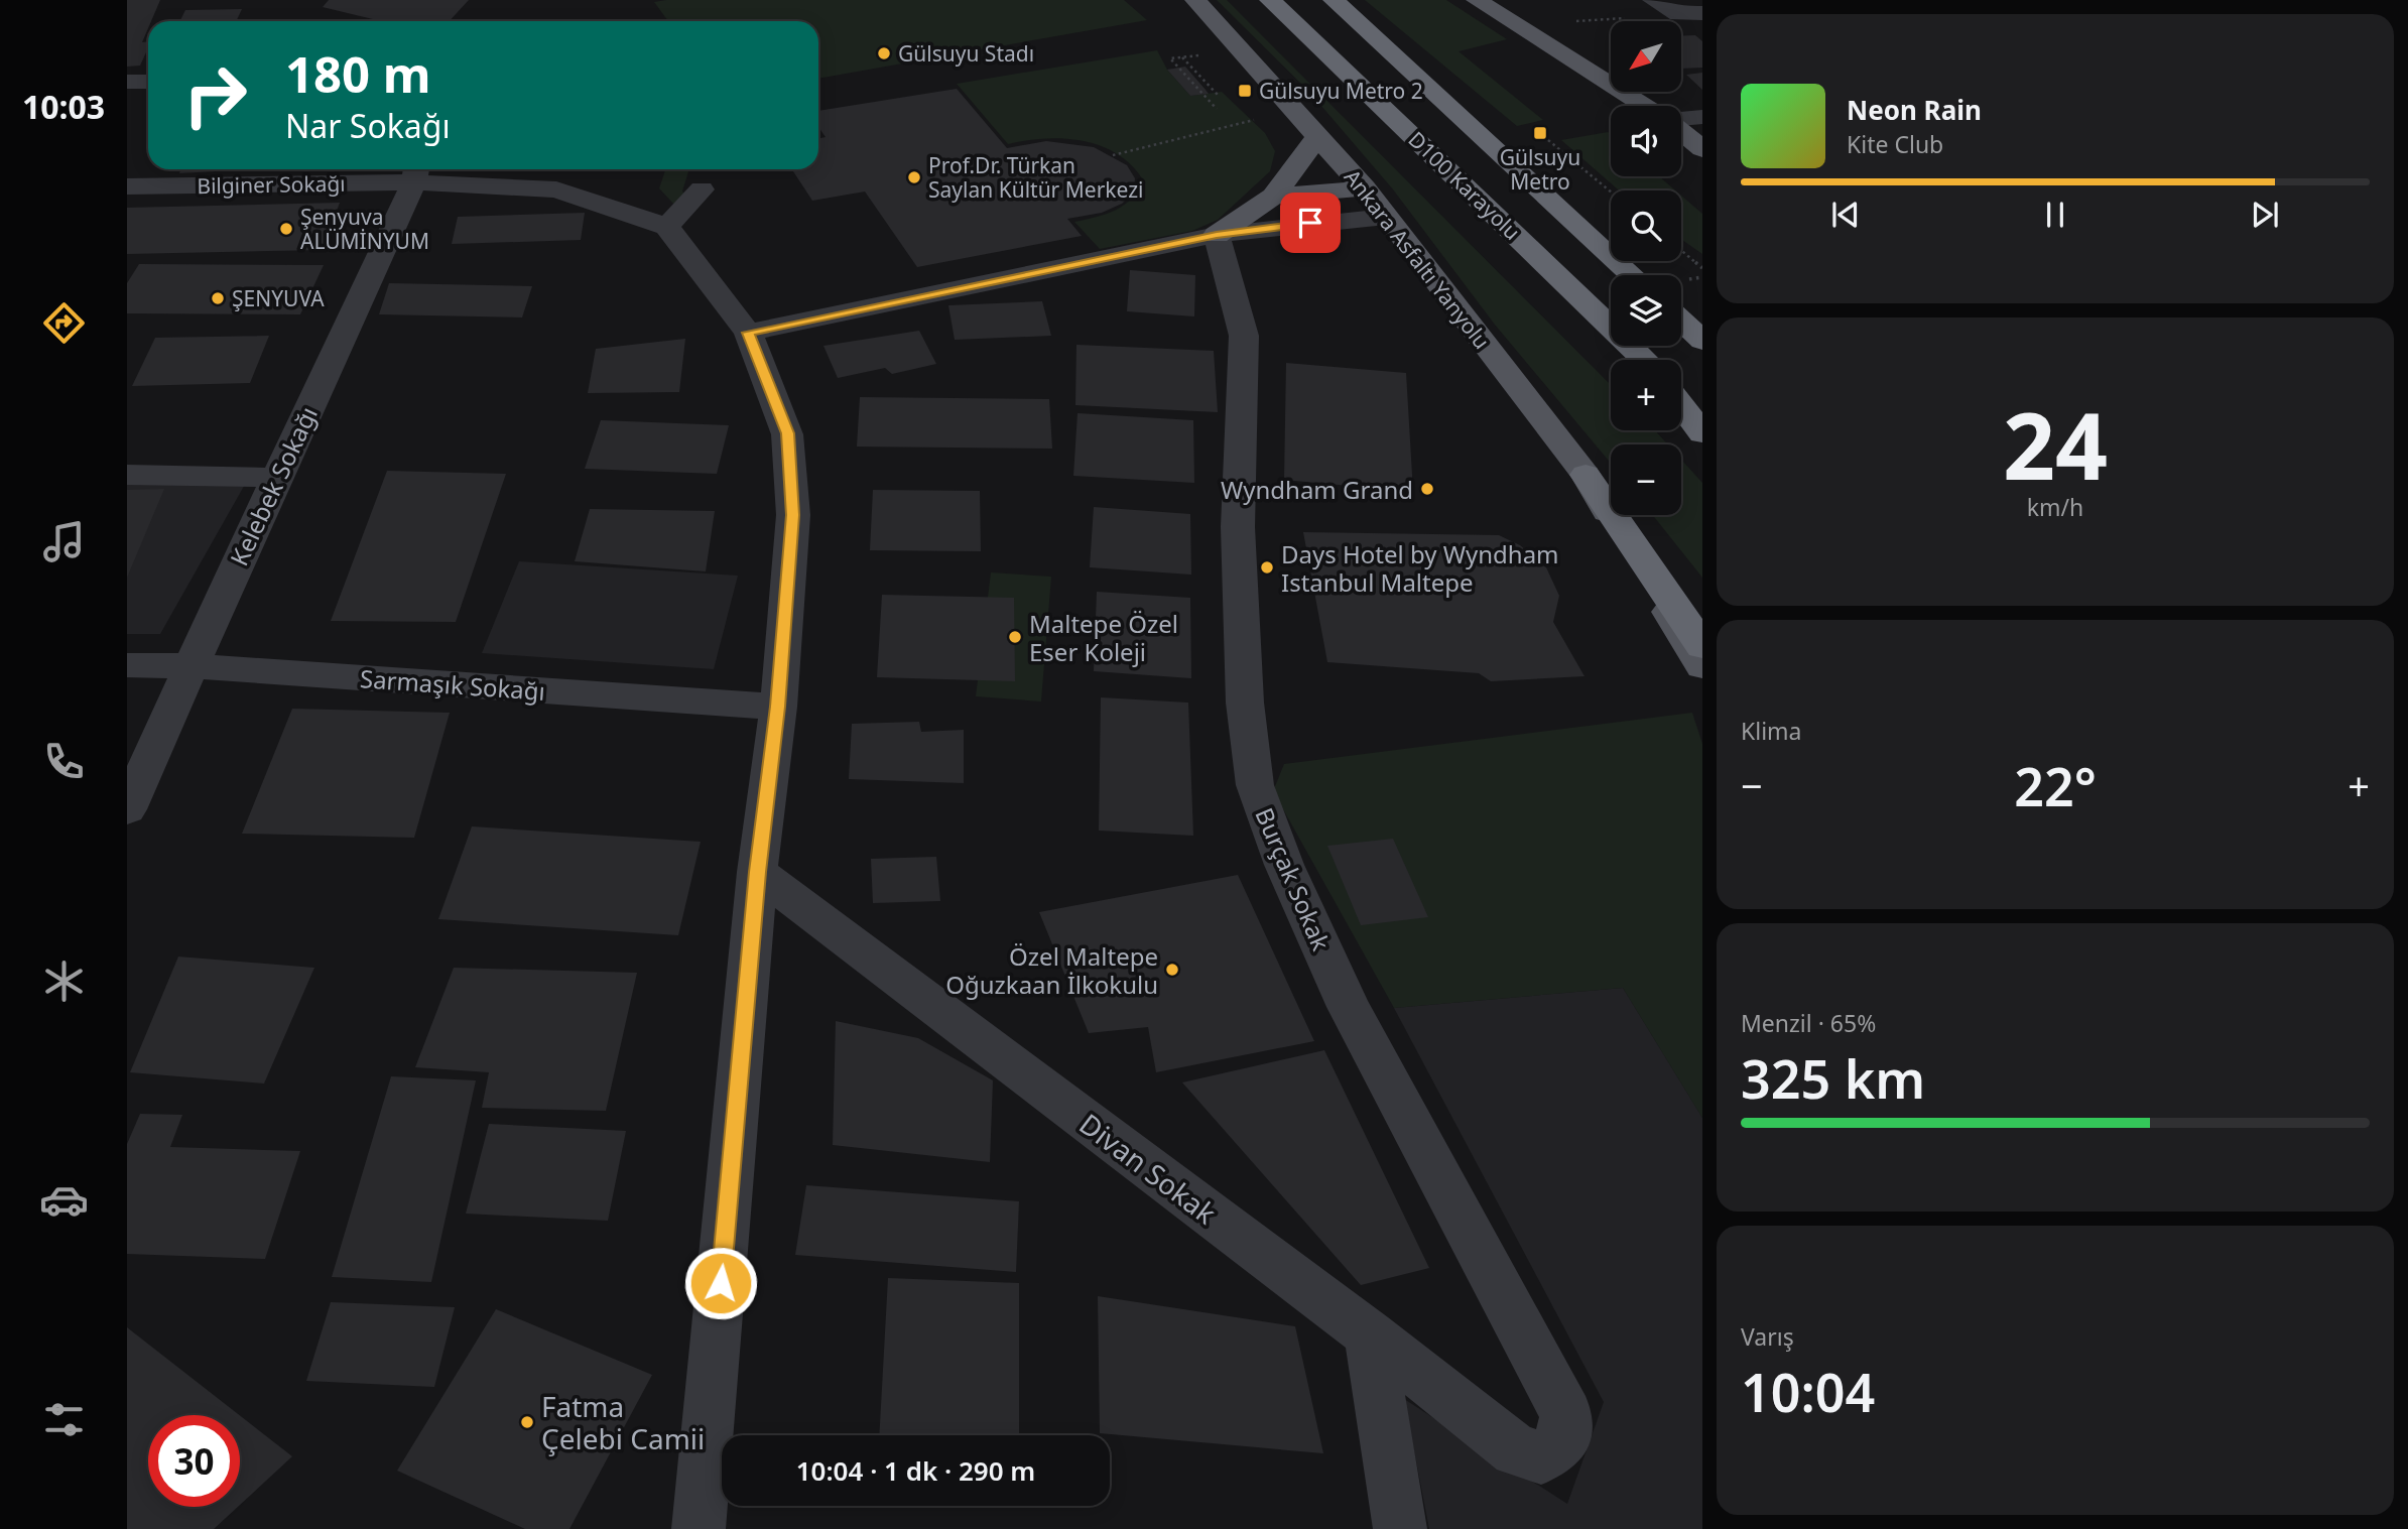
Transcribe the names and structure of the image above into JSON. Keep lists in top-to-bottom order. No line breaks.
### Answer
{"streets":{"highway":["D100 Karayolu"],"main road":["Ankara Asfaltı Yanyolu"],"street":["Bilginer Sokağı","Kelebek Sokağı","Sarmaşık Sokağı","Burçak Sokak","Divan Sokak"]},"crossings":[["Bilginer Sokağı","Kelebek Sokağı"],["Kelebek Sokağı","Sarmaşık Sokağı"],["Burçak Sokak","Divan Sokak"]],"places":{"other":["Gülsuyu Stadı","Prof.Dr. Türkan Saylan Kültür Merkezi","Şenyuva ALÜMİNYUM","ŞENYUVA","Wyndham Grand","Days Hotel by Wyndham Istanbul Maltepe","Maltepe Özel Eser Koleji","Özel Maltepe Oğuzkaan İlkokulu","Fatma Çelebi Camii"],"transit":["Gülsuyu Metro 2","Gülsuyu Metro"]},"north":"bottom left","page":{"tabs":"10:03","map_buttons":["+","−"],"turn":["180 m","Nar Sokağı"],"song":["Neon Rain","Kite Club"],"tile":[["24","km/h"],"Klima",["Menzil · 65%","325 km"],["Varış","10:04"]],"heat":["−","22°","+"],"limit":"30","trip":"10:04 · 1 dk · 290 m"}}
